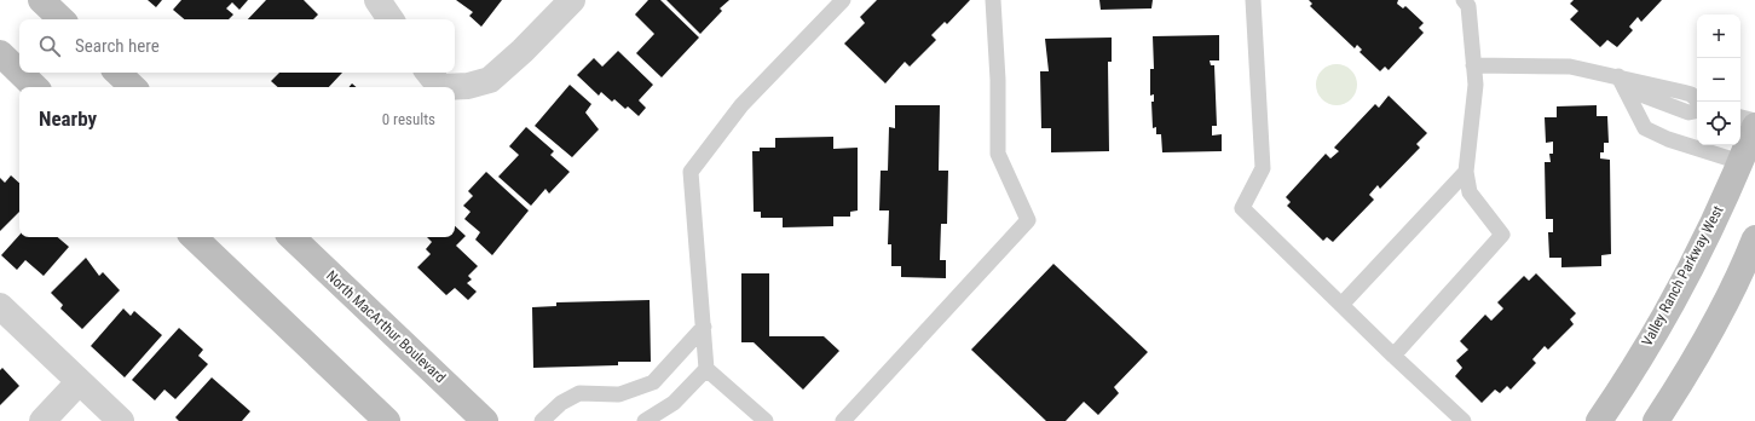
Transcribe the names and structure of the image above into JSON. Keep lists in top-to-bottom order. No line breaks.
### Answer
{"streets":{"main road":["Valley Ranch Parkway West","North MacArthur Boulevard"]},"page":{"map_buttons":["+","−"],"search":"Search here","heading":["Nearby","0 results"]}}
